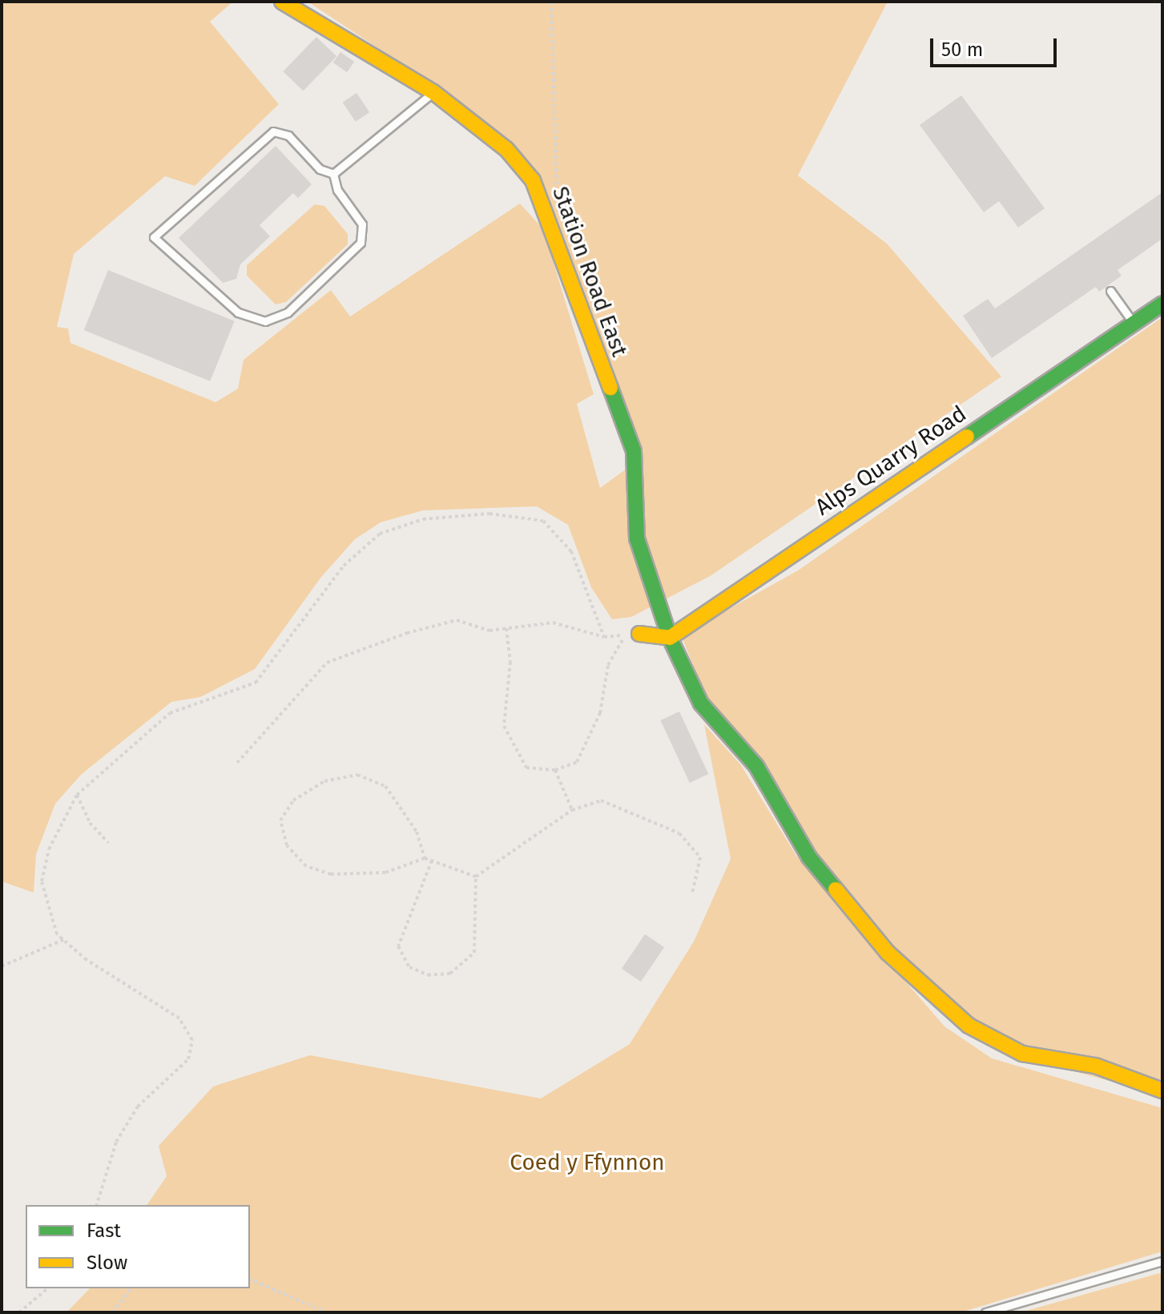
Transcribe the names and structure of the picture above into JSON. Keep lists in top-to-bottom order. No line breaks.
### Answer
{"streets":{"street":["Station Road East","Alps Quarry Road"]},"crossings":[["Station Road East","Alps Quarry Road"]],"parks":["Coed y Ffynnon"],"legend":["Fast","Slow"],"scale_bar":"50 m"}
